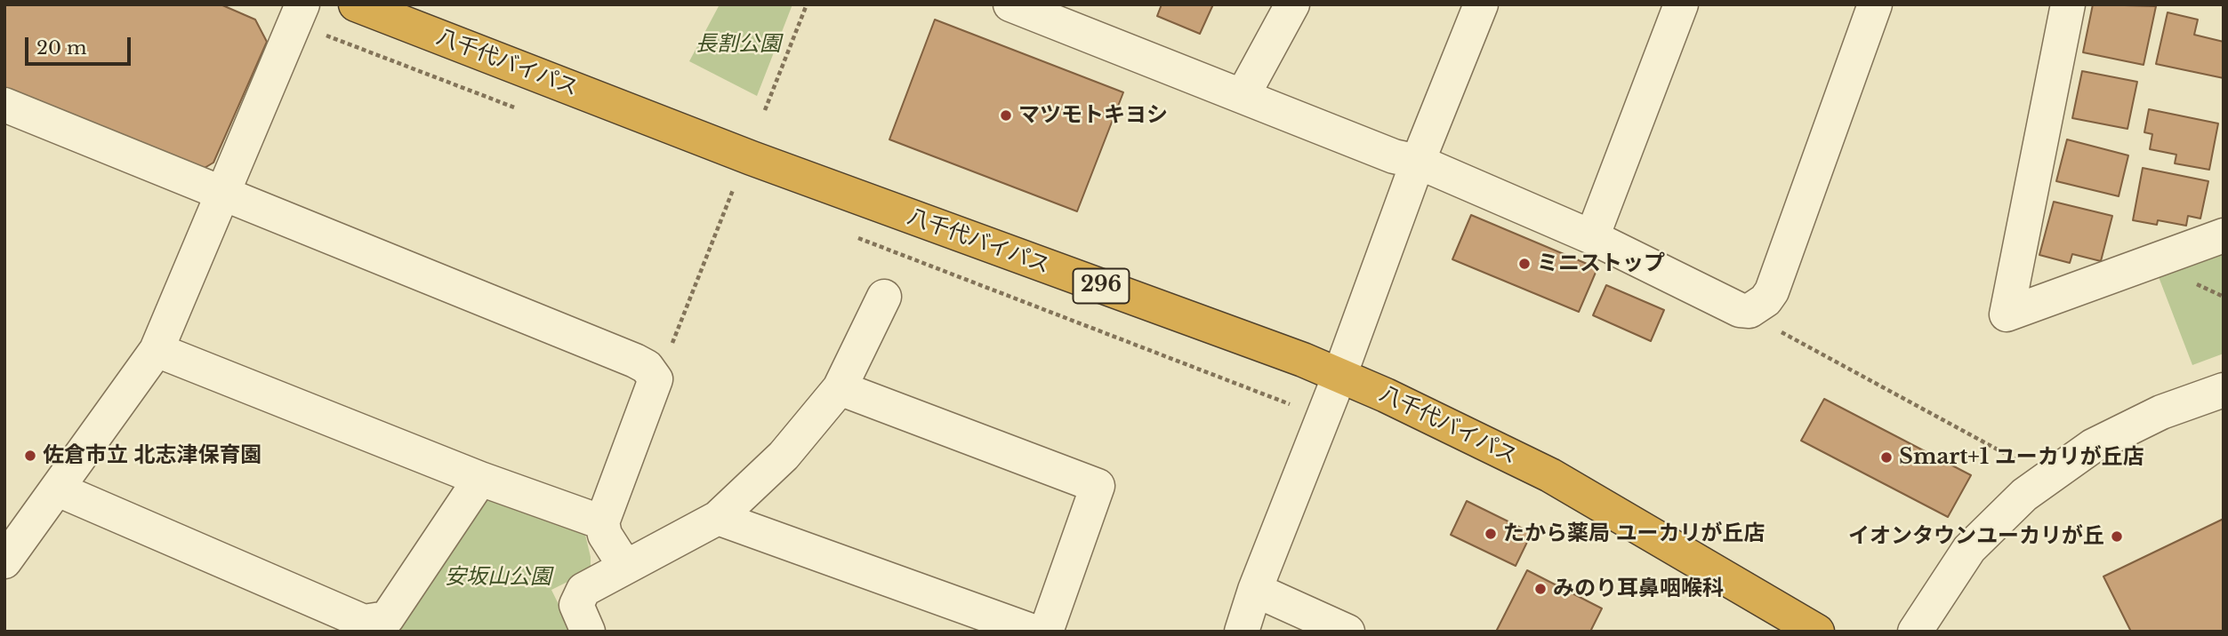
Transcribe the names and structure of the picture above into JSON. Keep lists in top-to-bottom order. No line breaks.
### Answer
{"streets":{"highway":["八千代バイパス","296"]},"parks":["長割公園","安坂山公園"],"places":["マツモトキヨシ","ミニストップ","佐倉市立 北志津保育園","Smart+1 ユーカリが丘店","たから薬局 ユーカリが丘店","イオンタウンユーカリが丘","みのり耳鼻咽喉科"],"scale_bar":"20 m"}
